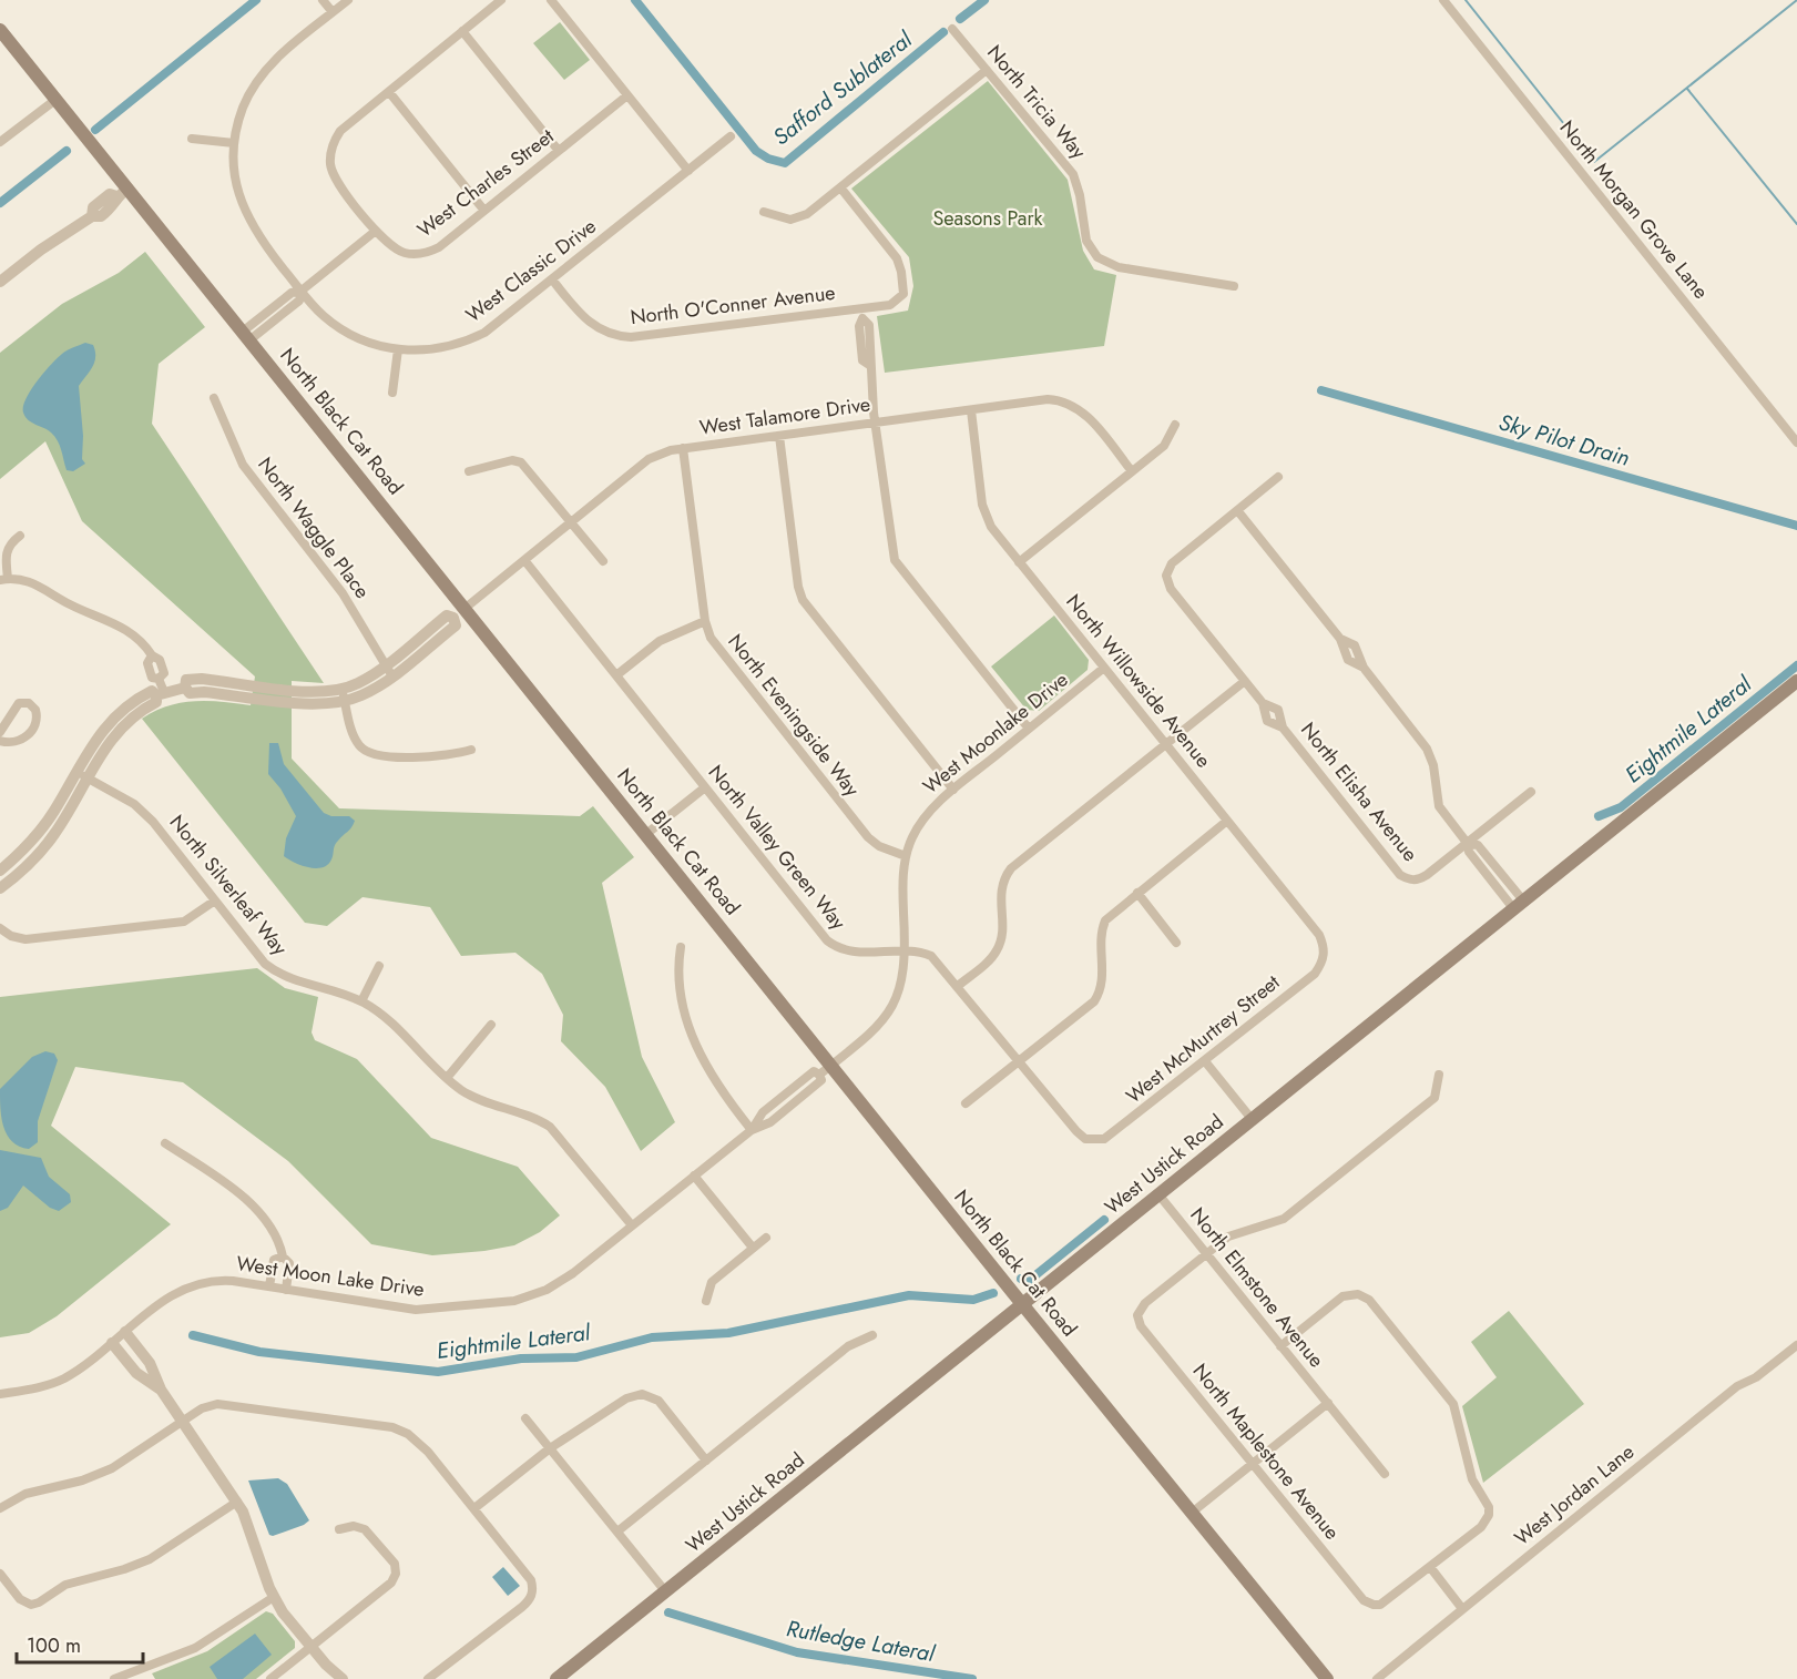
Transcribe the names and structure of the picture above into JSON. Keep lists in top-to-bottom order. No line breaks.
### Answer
{"streets":{"main road":["North Black Cat Road","West Ustick Road"],"street":["North Tricia Way","West Charles Street","North Morgan Grove Lane","West Classic Drive","North O'Conner Avenue","West Talamore Drive","North Waggle Place","North Willowside Avenue","North Eveningside Way","West Moonlake Drive","North Elisha Avenue","North Valley Green Way","North Silverleaf Way","West McMurtrey Street","West Moon Lake Drive","North Elmstone Avenue","North Maplestone Avenue","West Jordan Lane"]},"crossings":[["West Classic Drive","North O'Conner Avenue"],["West Talamore Drive","North Black Cat Road"],["West Talamore Drive","North Willowside Avenue"],["West Talamore Drive","North Eveningside Way"],["West Talamore Drive","North Valley Green Way"],["North Black Cat Road","West Moonlake Drive"],["North Black Cat Road","West Ustick Road"],["North Willowside Avenue","West Moonlake Drive"],["North Willowside Avenue","West McMurtrey Street"],["North Eveningside Way","West Moonlake Drive"],["West Moonlake Drive","North Valley Green Way"],["West Moonlake Drive","West Moon Lake Drive"],["North Valley Green Way","West McMurtrey Street"],["North Silverleaf Way","West Moon Lake Drive"],["West Ustick Road","North Elmstone Avenue"],["North Elmstone Avenue","North Maplestone Avenue"]],"water":["Safford Sublateral","Sky Pilot Drain","Eightmile Lateral","Rutledge Lateral"],"parks":["Seasons Park"],"scale_bar":"100 m"}
